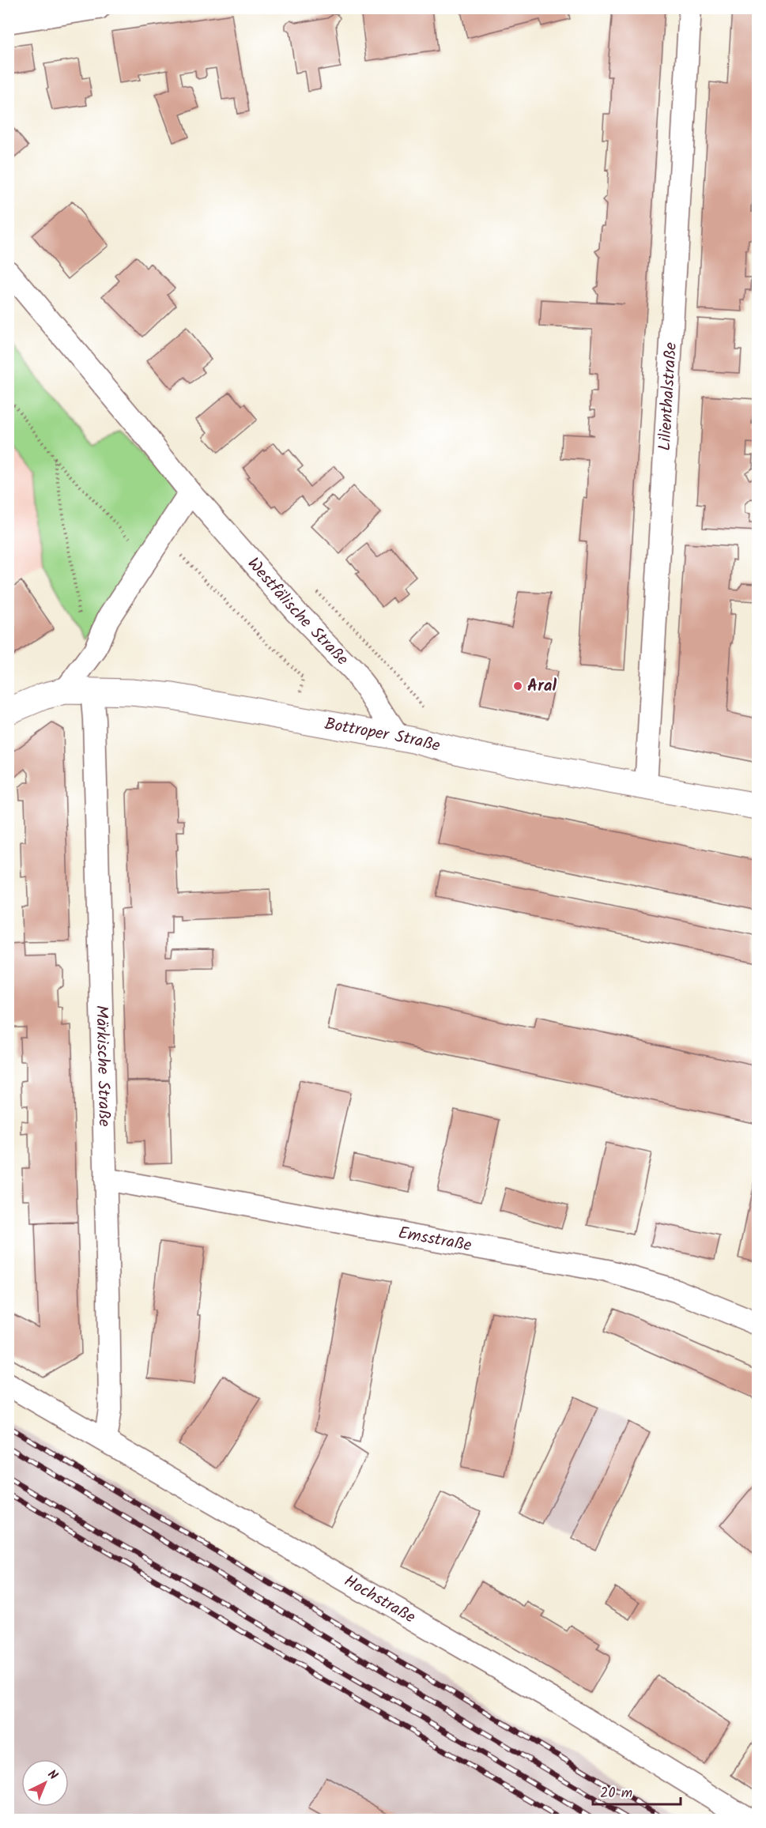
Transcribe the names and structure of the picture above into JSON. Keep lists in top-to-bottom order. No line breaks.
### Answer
{"streets":{"main road":["Bottroper Straße"],"street":["Lilienthalstraße","Westfälische Straße","Märkische Straße","Emsstraße","Hochstraße"]},"crossings":[["Lilienthalstraße","Bottroper Straße"],["Westfälische Straße","Bottroper Straße"],["Bottroper Straße","Märkische Straße"],["Märkische Straße","Emsstraße"],["Märkische Straße","Hochstraße"]],"places":["Aral"],"scale_bar":"20 m","north":"top right"}
